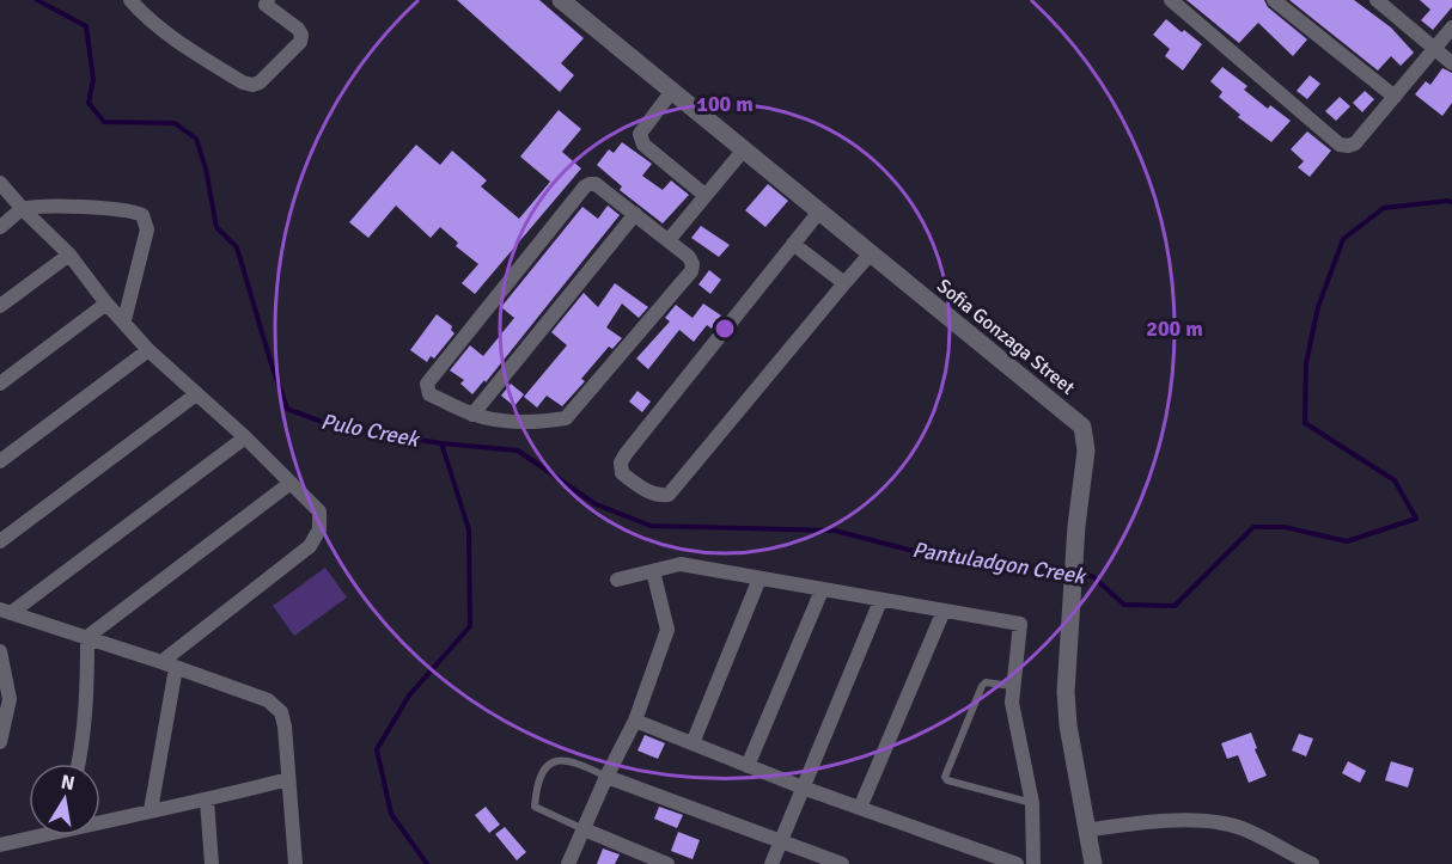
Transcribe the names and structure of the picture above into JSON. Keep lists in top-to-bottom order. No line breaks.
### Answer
{"streets":{"street":["Sofia Gonzaga Street"]},"water":["Pulo Creek","Pantuladgon Creek"],"north":"top","rings":["100 m","200 m"]}
